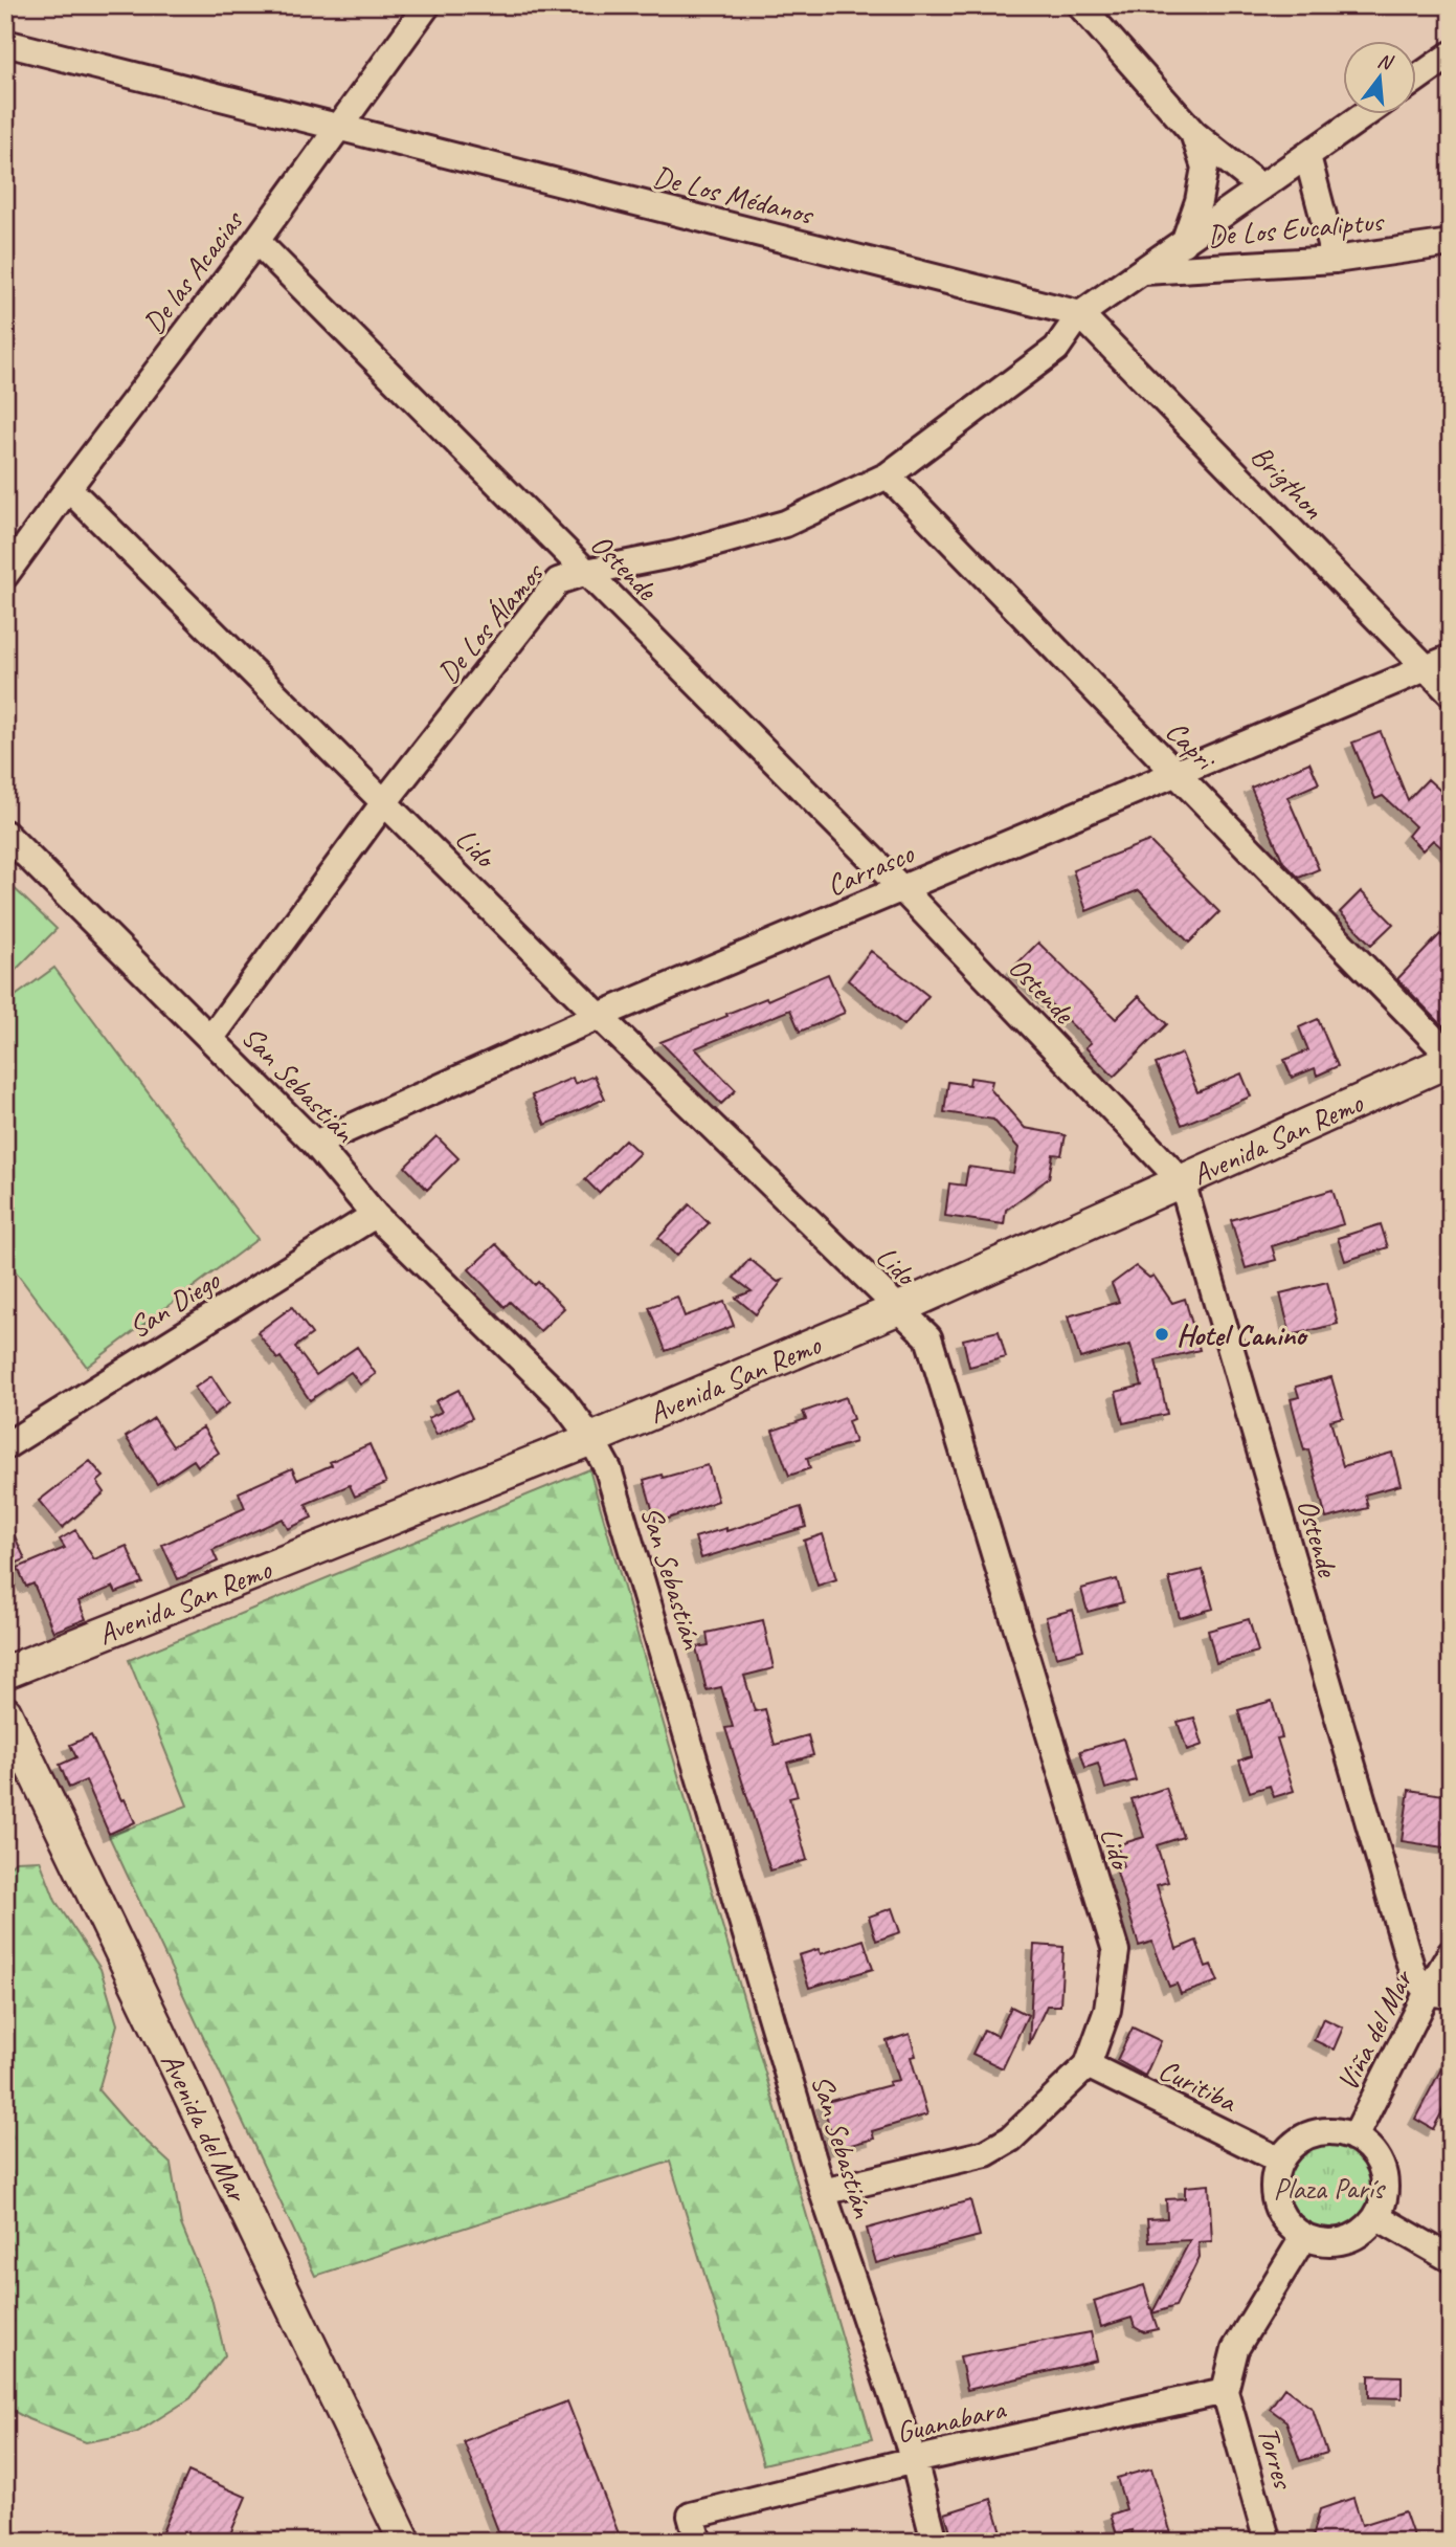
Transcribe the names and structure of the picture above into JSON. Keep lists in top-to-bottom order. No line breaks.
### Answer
{"streets":{"street":["De Los Médanos","De Los Eucaliptus","De las Acacias","Brigthon","Ostende","De Los Álamos","Capri","Lido","Carrasco","San Sebastián","Avenida San Remo","San Diego","Viña del Mar","Curitiba","Avenida del Mar","Guanabara","Torres"]},"crossings":[["De Los Médanos","De las Acacias"],["De Los Médanos","Brigthon"],["De Los Médanos","De Los Álamos"],["De las Acacias","Ostende"],["De las Acacias","Lido"],["Brigthon","De Los Álamos"],["Brigthon","Carrasco"],["Ostende","De Los Álamos"],["Ostende","Carrasco"],["Ostende","Avenida San Remo"],["Ostende","Viña del Mar"],["De Los Álamos","Capri"],["De Los Álamos","Lido"],["De Los Álamos","San Sebastián"],["Capri","Carrasco"],["Capri","Avenida San Remo"],["Lido","Carrasco"],["Lido","San Sebastián"],["Lido","Avenida San Remo"],["Lido","Curitiba"],["Carrasco","San Sebastián"],["San Sebastián","Avenida San Remo"],["San Sebastián","San Diego"],["San Sebastián","Guanabara"],["Viña del Mar","Curitiba"],["Guanabara","Torres"]],"parks":["Plaza París"],"places":["Hotel Canino"],"north":"top"}
